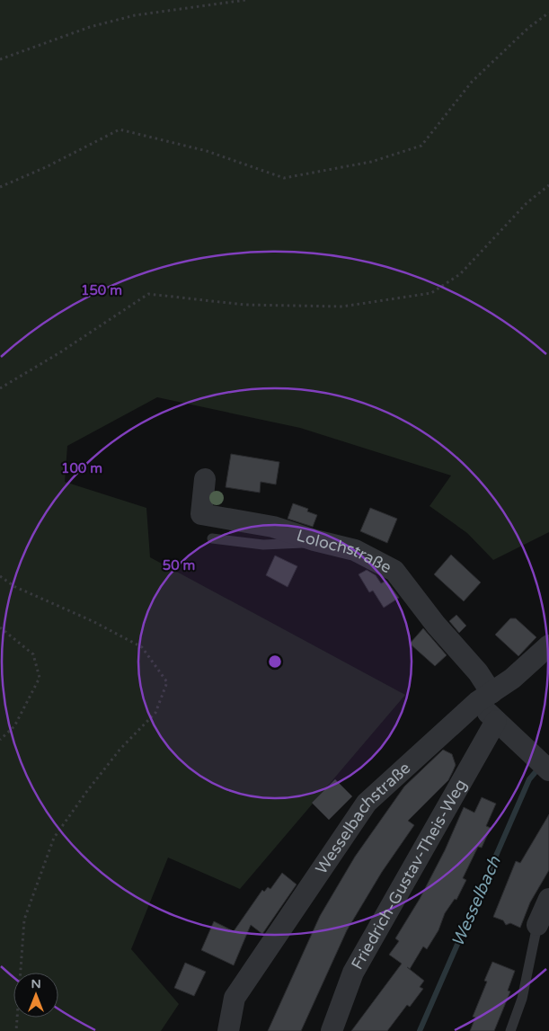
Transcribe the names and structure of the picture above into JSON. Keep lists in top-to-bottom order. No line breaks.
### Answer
{"streets":{"street":["Lolochstraße","Wesselbachstraße","Friedrich-Gustav-Theis-Weg"]},"crossings":[["Lolochstraße","Wesselbachstraße"]],"water":["Wesselbach"],"north":"top","rings":["150 m","100 m","50 m"]}
